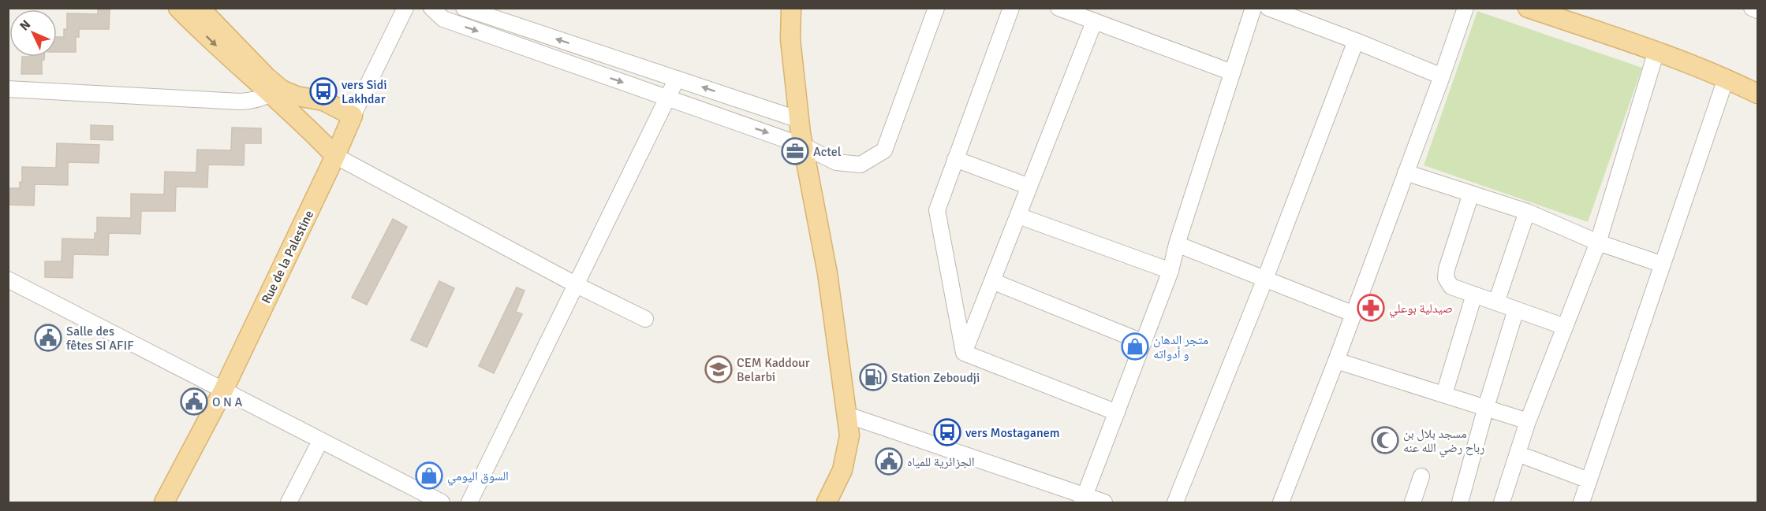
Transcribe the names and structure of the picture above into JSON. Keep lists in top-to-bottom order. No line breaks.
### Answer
{"streets":{"main road":["Rue de la Palestine"]},"places":{"bus stop":["vers Sidi Lakhdar","vers Mostaganem"],"office":["Actel"],"pharmacy":["صيدلية بوعلي"],"public building":["Salle des fêtes SI AFIF","O N A","الجزائرية للمياه"],"shop":["متجر الدهان و أدواته","السوق اليومي"],"school or university":["CEM Kaddour Belarbi"],"fuel station":["Station Zeboudji"],"mosque":["مسجد بلال بن رباح رضي الله عنه"]},"north":"top left"}
